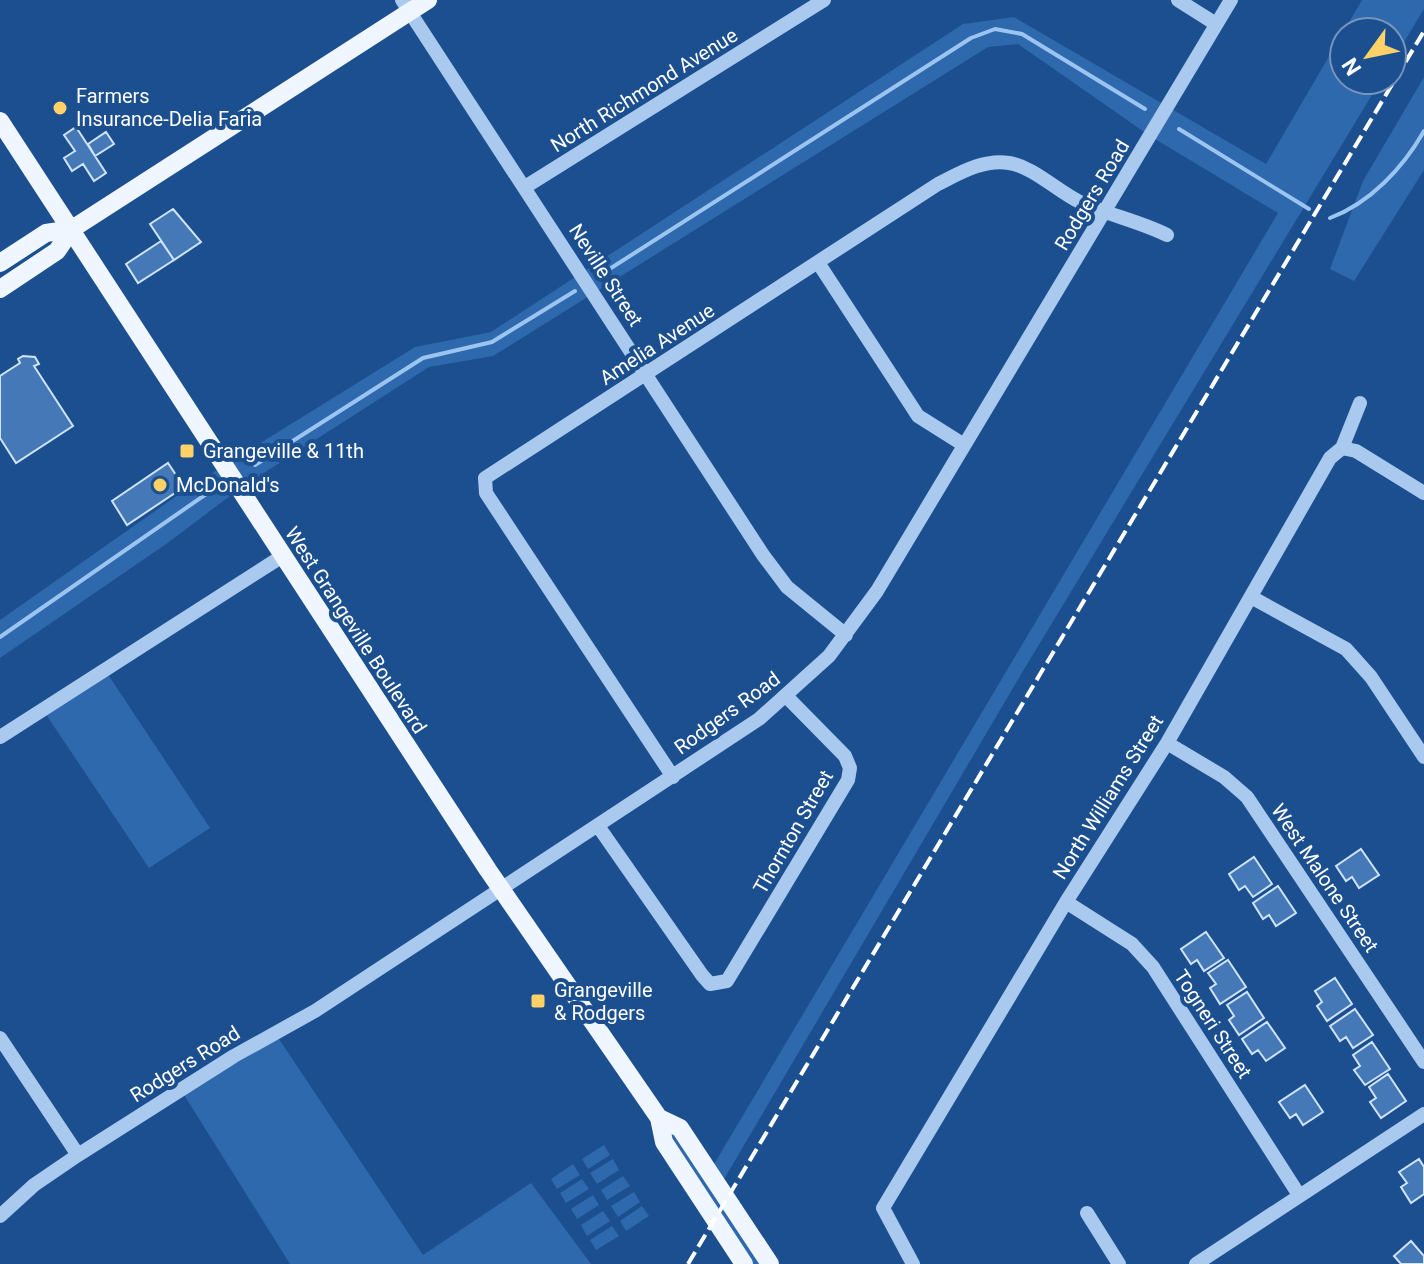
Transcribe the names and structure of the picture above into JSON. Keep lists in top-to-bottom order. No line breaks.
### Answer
{"streets":{"main road":["West Grangeville Boulevard"],"street":["North Richmond Avenue","Rodgers Road","Neville Street","Amelia Avenue","North Williams Street","Thornton Street","West Malone Street","Togneri Street"]},"crossings":[["North Richmond Avenue","Neville Street"],["Rodgers Road","Neville Street"],["Rodgers Road","Amelia Avenue"],["Rodgers Road","West Grangeville Boulevard"],["Rodgers Road","Thornton Street"],["Neville Street","Amelia Avenue"],["North Williams Street","West Malone Street"],["North Williams Street","Togneri Street"]],"places":{"other":["Farmers Insurance-Delia Faria","McDonald's"],"transit":["Grangeville & 11th","Grangeville & Rodgers"]},"north":"bottom left"}
